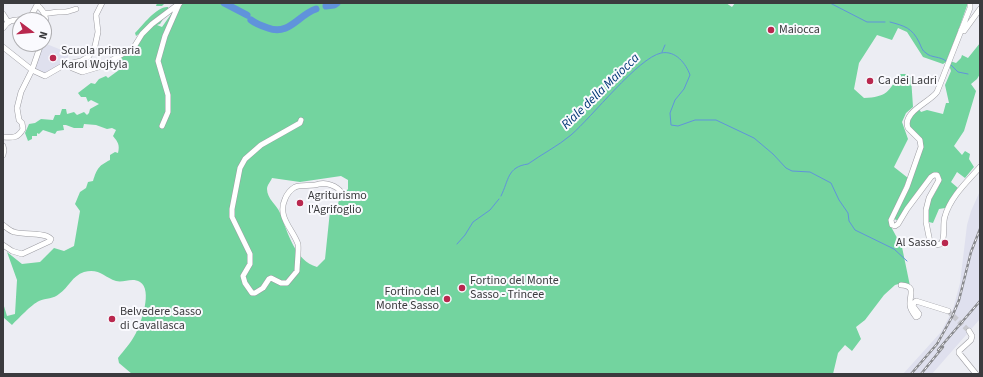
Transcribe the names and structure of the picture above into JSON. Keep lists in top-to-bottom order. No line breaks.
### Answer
{"water":["Riale della Maiocca"],"places":["Maiocca","Scuola primaria Karol Wojtyla","Ca dei Ladri","Agriturismo l'Agrifoglio","Al Sasso","Fortino del Monte Sasso - Trincee","Fortino del Monte Sasso","Belvedere Sasso di Cavallasca"],"north":"right"}
